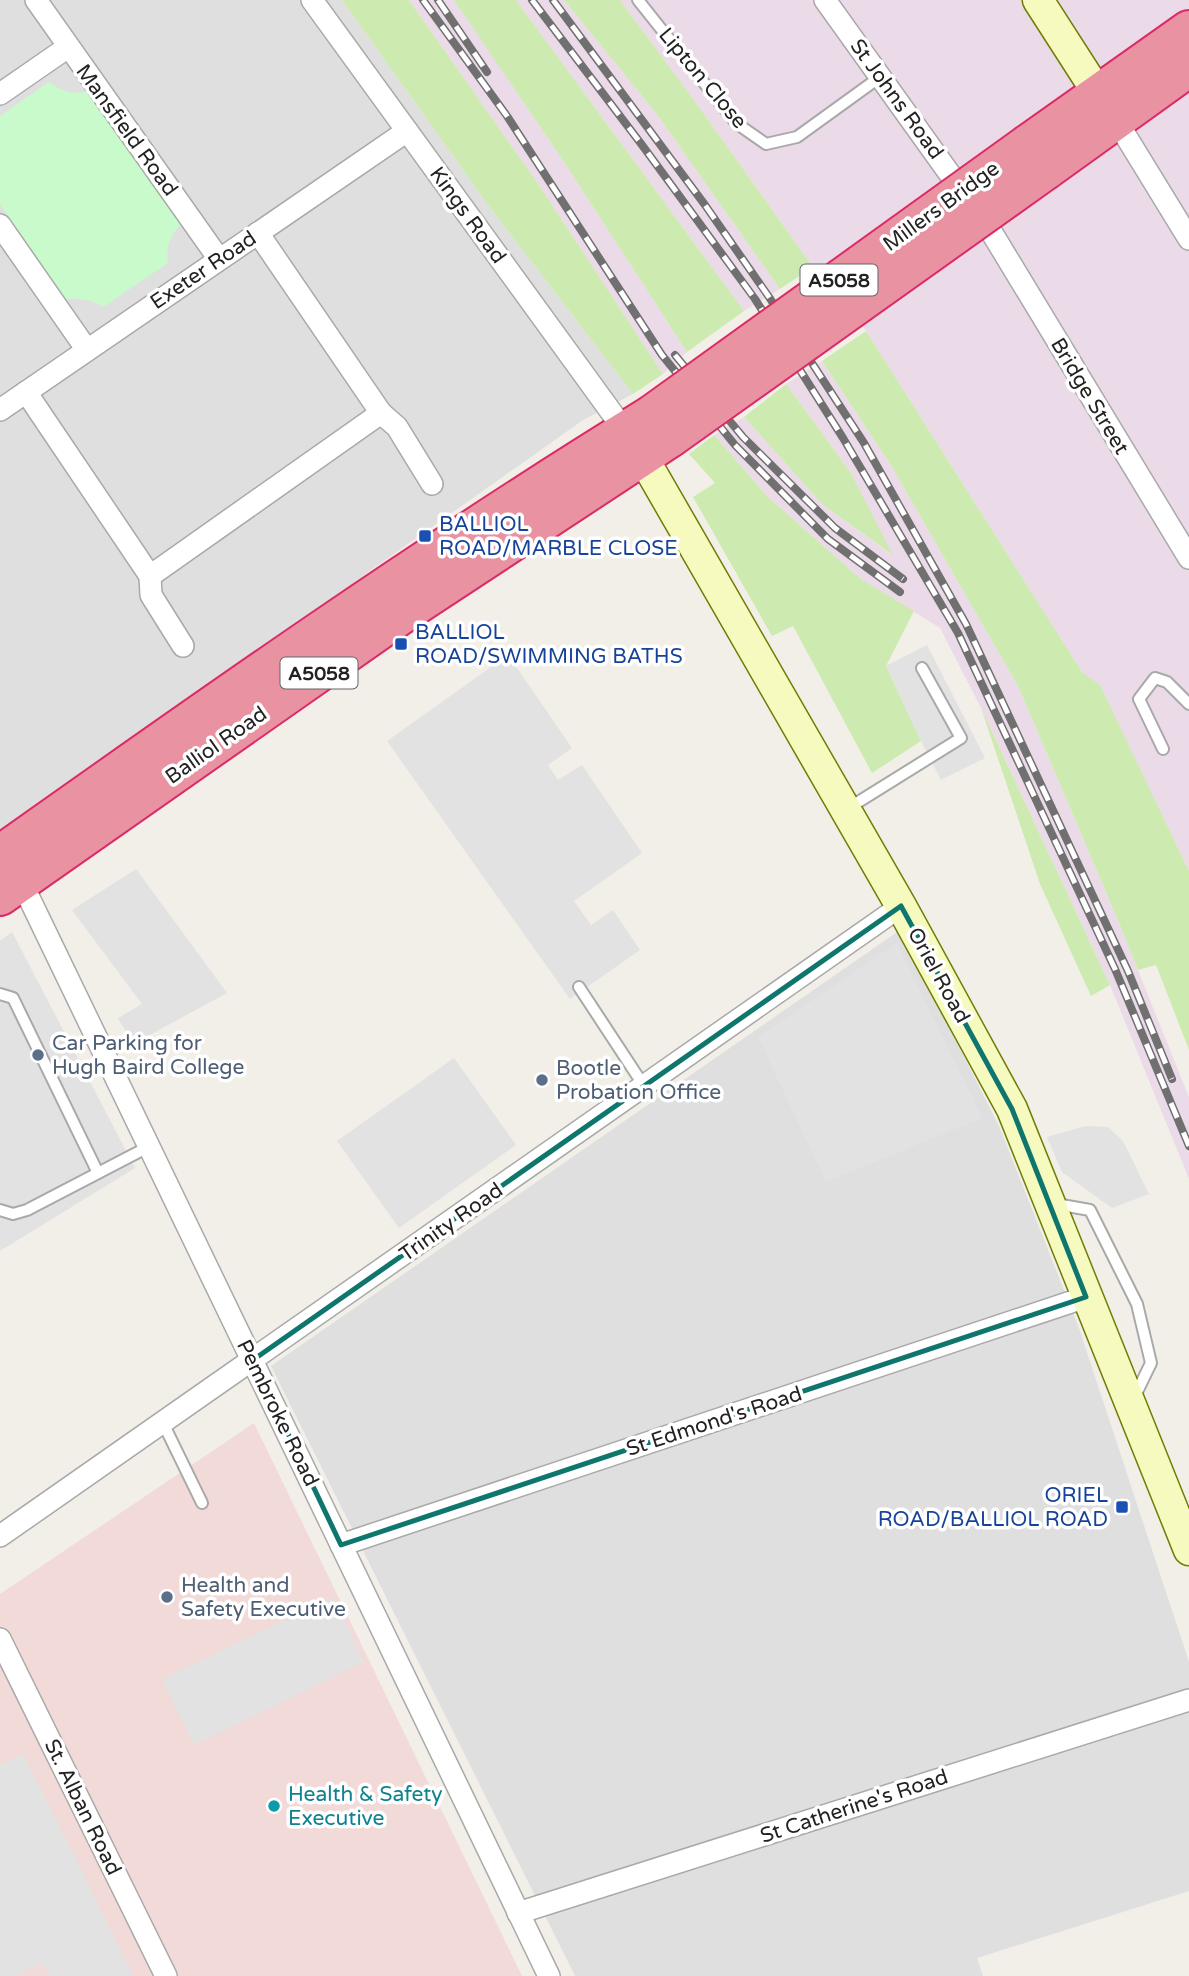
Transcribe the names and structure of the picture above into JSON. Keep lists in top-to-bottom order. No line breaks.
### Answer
{"streets":{"highway":["Millers Bridge","A5058","Balliol Road"],"main road":["Oriel Road"],"street":["St Johns Road","Mansfield Road","Kings Road","Exeter Road","Bridge Street","Trinity Road","Pembroke Road","St Edmond's Road","St Catherine's Road","St. Alban Road"],"lane":["Lipton Close"]},"crossings":[["Lipton Close","St Johns Road"],["St Johns Road","Bridge Street"],["Mansfield Road","Exeter Road"],["Millers Bridge","Kings Road"],["Millers Bridge","Balliol Road"],["Millers Bridge","Oriel Road"],["Kings Road","Exeter Road"],["Kings Road","Balliol Road"],["Kings Road","Oriel Road"],["Balliol Road","Oriel Road"],["Balliol Road","Pembroke Road"],["Oriel Road","Trinity Road"],["Oriel Road","St Edmond's Road"],["Trinity Road","Pembroke Road"],["Pembroke Road","St Edmond's Road"],["Pembroke Road","St Catherine's Road"]],"places":{"transit":["BALLIOL ROAD/MARBLE CLOSE","BALLIOL ROAD/SWIMMING BATHS","ORIEL ROAD/BALLIOL ROAD"],"other":["Car Parking for Hugh Baird College","Bootle Probation Office","Health and Safety Executive","Health & Safety Executive"]}}
